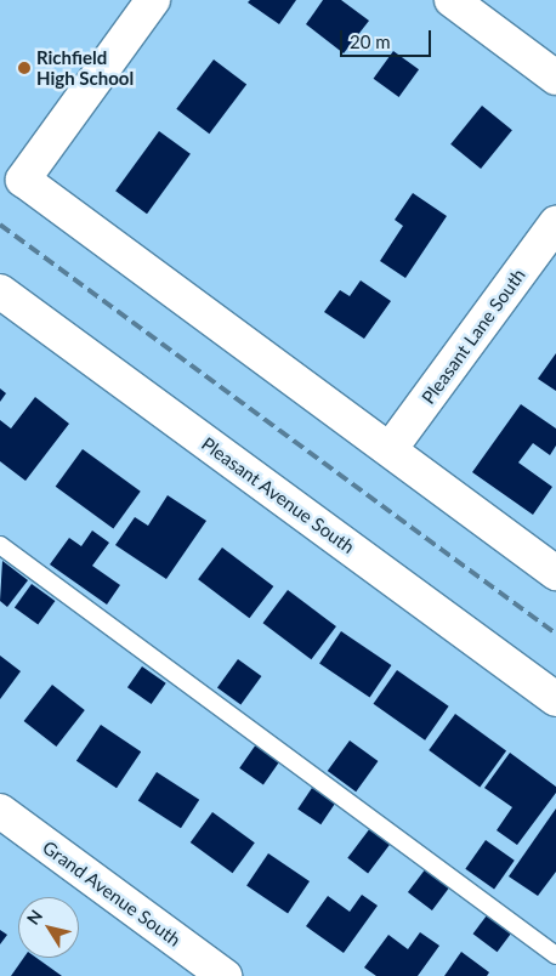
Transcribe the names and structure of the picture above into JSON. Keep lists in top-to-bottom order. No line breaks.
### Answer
{"streets":{"street":["Pleasant Lane South","Pleasant Avenue South","Grand Avenue South"]},"places":["Richfield High School"],"scale_bar":"20 m","north":"top left"}
